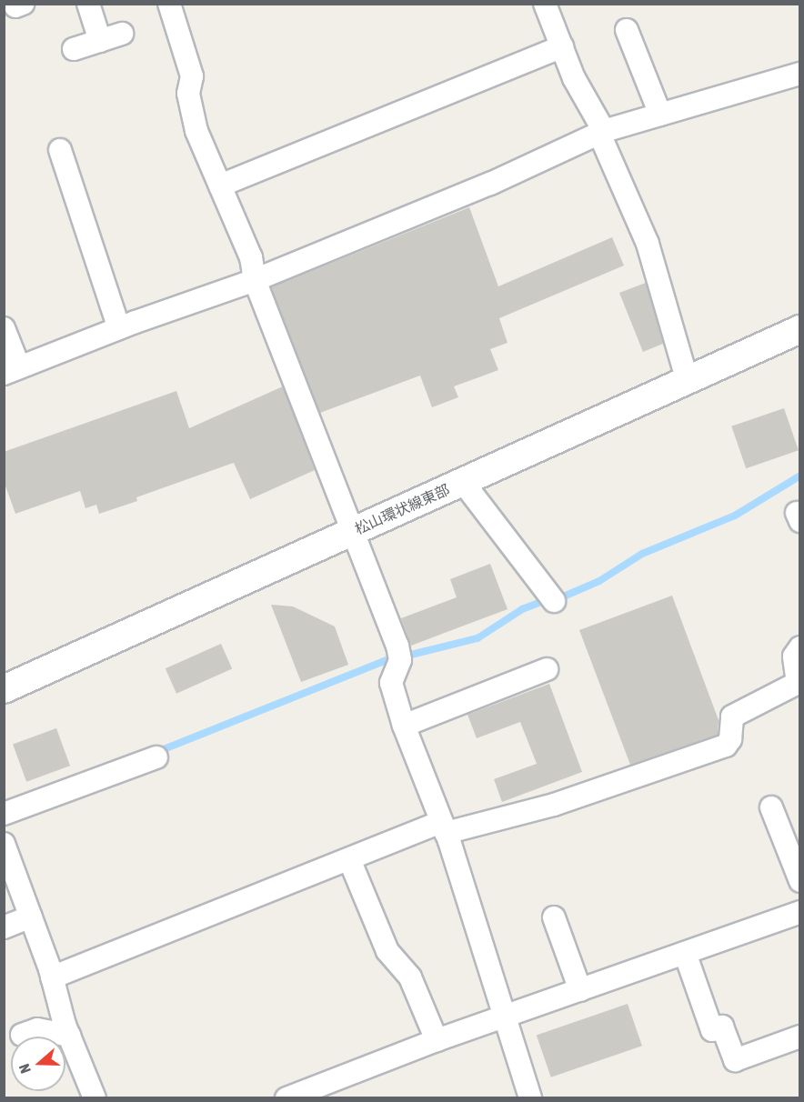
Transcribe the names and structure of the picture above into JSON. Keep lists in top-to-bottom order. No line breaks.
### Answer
{"streets":{"street":["松山環状線東部"]},"north":"left"}
